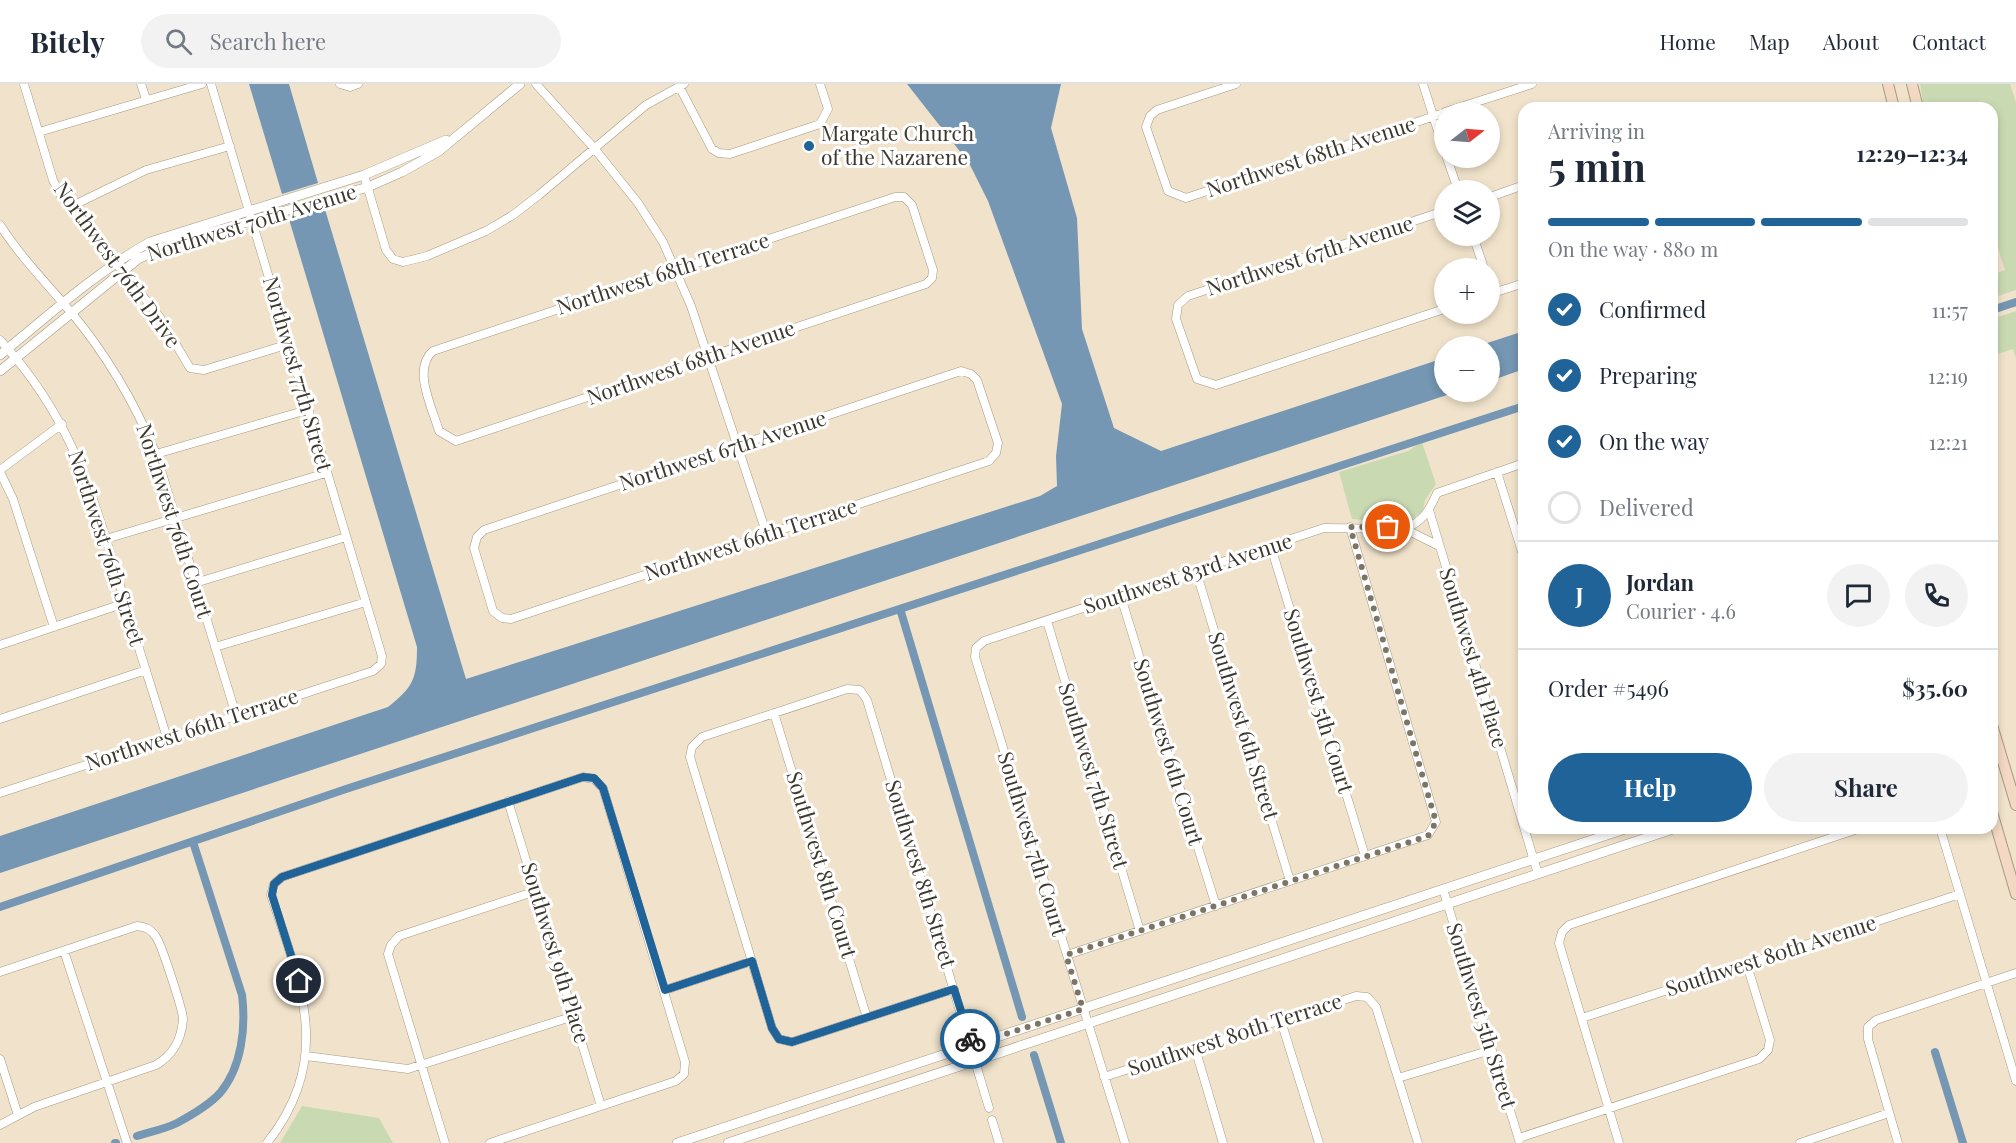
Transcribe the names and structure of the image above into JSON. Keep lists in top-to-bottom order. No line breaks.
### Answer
{"streets":{"street":["Northwest 68th Avenue","Northwest 70th Avenue","Northwest 67th Avenue","Northwest 76th Drive","Northwest 68th Terrace","Northwest 77th Street","Northwest 76th Court","Northwest 66th Terrace","Northwest 76th Street","Southwest 83rd Avenue","Southwest 4th Place","Southwest 5th Court","Southwest 6th Street","Southwest 6th Court","Southwest 7th Street","Southwest 7th Court","Southwest 8th Court","Southwest 8th Street","Southwest 9th Place","Southwest 80th Avenue","Southwest 5th Street","Southwest 80th Terrace"]},"crossings":[["Northwest 68th Avenue","Northwest 68th Terrace"],["Northwest 70th Avenue","Northwest 76th Drive"],["Northwest 70th Avenue","Northwest 77th Street"],["Northwest 70th Avenue","Northwest 76th Court"],["Northwest 70th Avenue","Northwest 76th Street"],["Northwest 67th Avenue","Northwest 66th Terrace"],["Northwest 76th Drive","Northwest 77th Street"],["Northwest 77th Street","Northwest 66th Terrace"],["Northwest 76th Court","Northwest 66th Terrace"],["Northwest 66th Terrace","Northwest 76th Street"],["Southwest 83rd Avenue","Southwest 4th Place"],["Southwest 83rd Avenue","Southwest 5th Court"],["Southwest 83rd Avenue","Southwest 6th Street"],["Southwest 83rd Avenue","Southwest 6th Court"],["Southwest 83rd Avenue","Southwest 7th Street"],["Southwest 83rd Avenue","Southwest 7th Court"],["Southwest 7th Court","Southwest 80th Terrace"],["Southwest 8th Court","Southwest 8th Street"]],"places":["Margate Church of the Nazarene"],"north":"right","page":{"header":"Bitely","search":"Search here","nav":["Home","Map","About","Contact"],"map_buttons":["+","−"],"heading":["5 min","Arriving in","12:29–12:34"],"panel":["Jordan","Courier · 4.6","Order #5496","$35.60"],"bar":"On the way · 880 m","list":[["Confirmed","11:57"],["Preparing","12:19"],["On the way","12:21"],"Delivered"],"round":"J","buttons":["Help","Share"]}}
